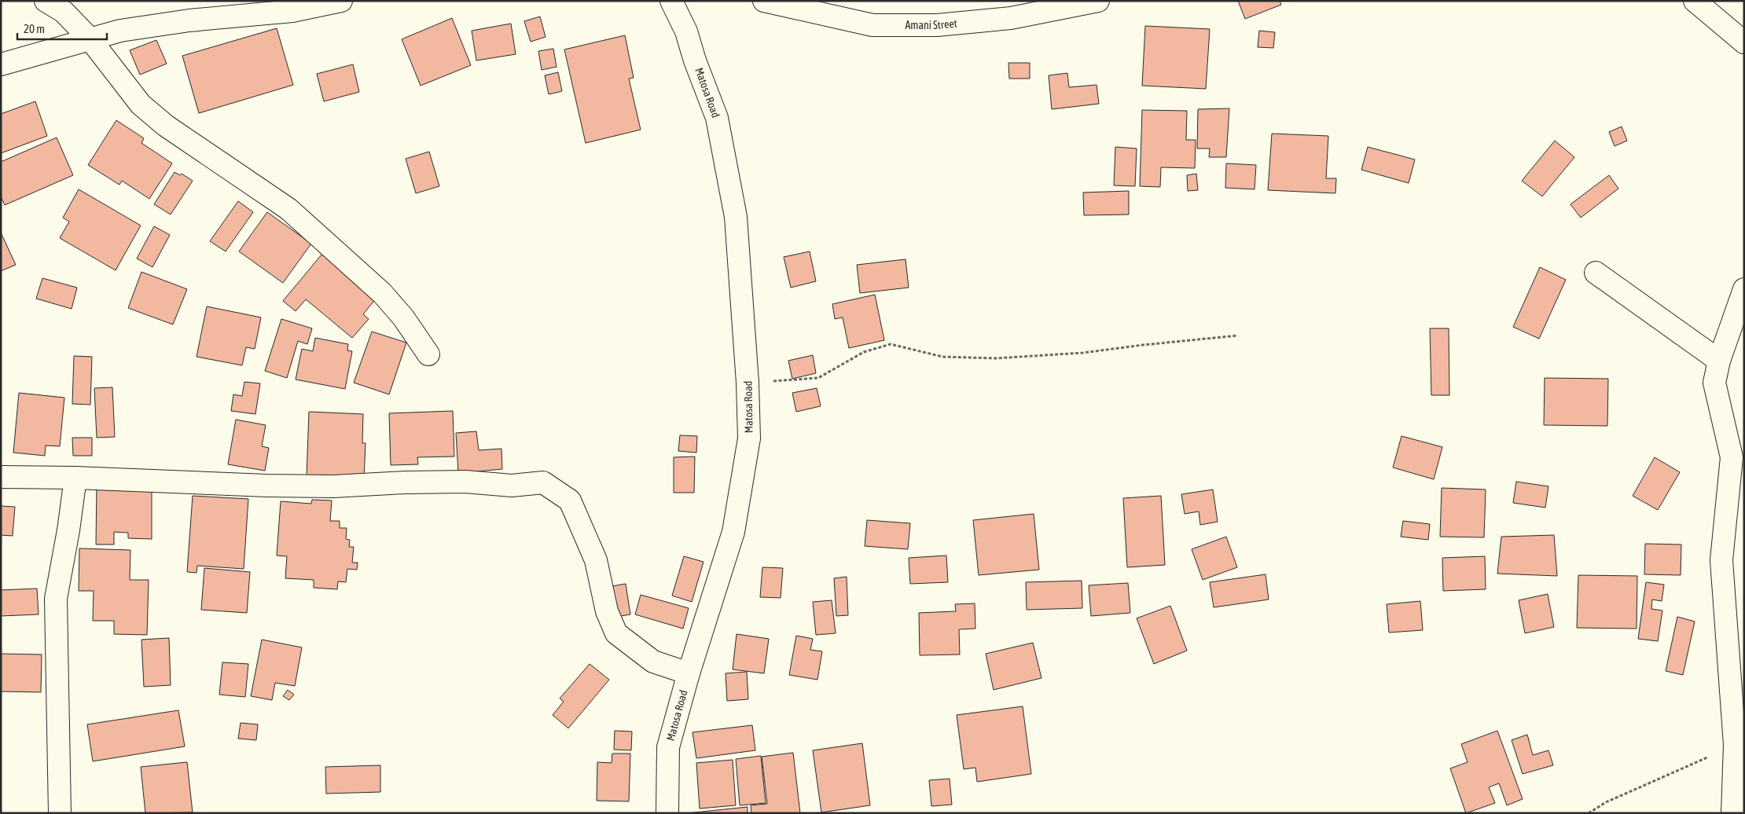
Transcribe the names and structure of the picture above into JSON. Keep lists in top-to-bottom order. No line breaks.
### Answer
{"streets":{"street":["Amani Street","Matosa Road"]},"scale_bar":"20 m"}
